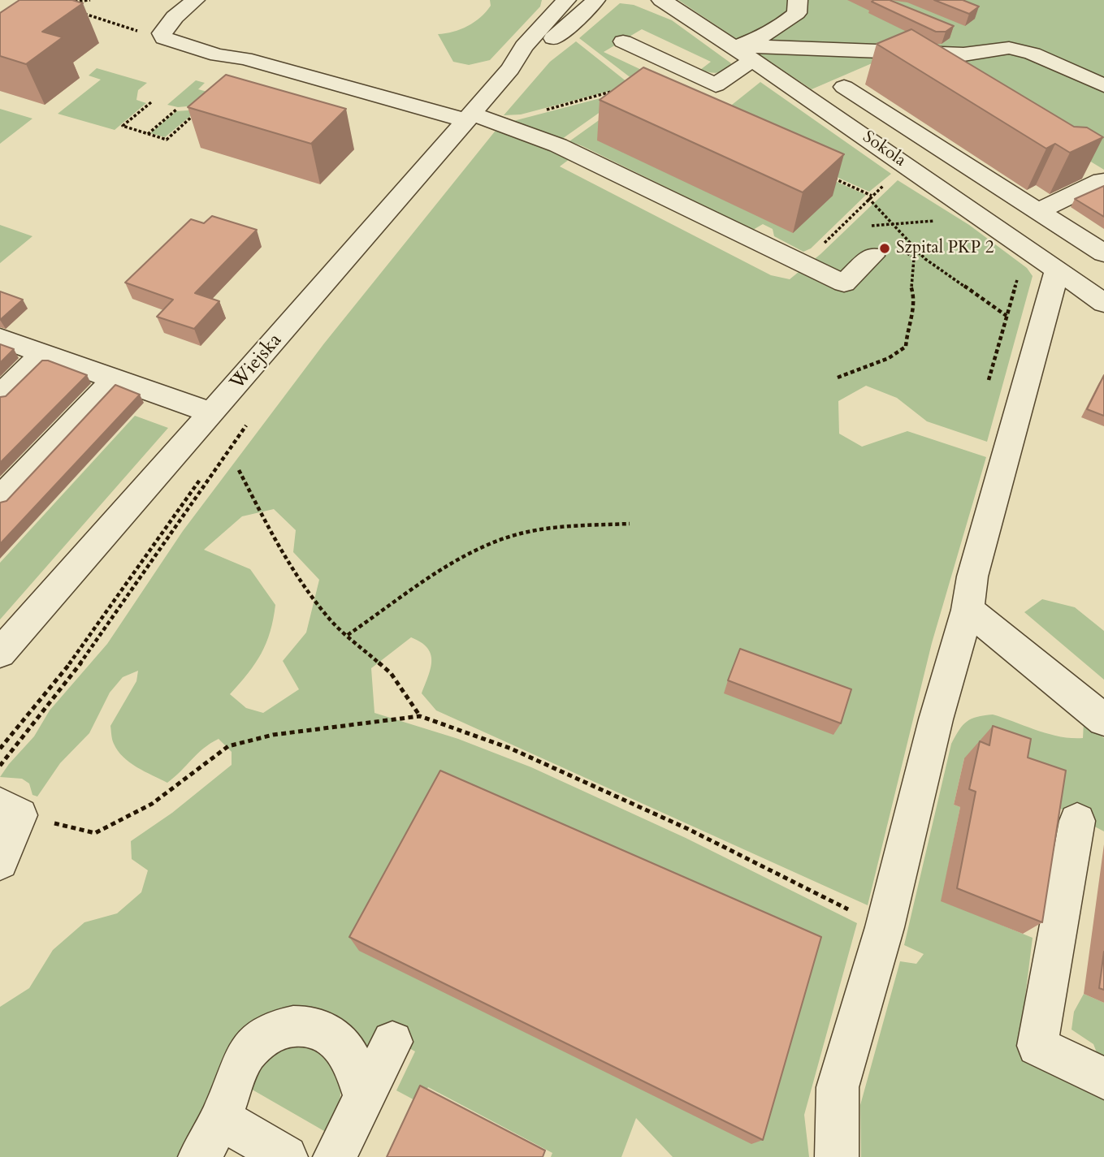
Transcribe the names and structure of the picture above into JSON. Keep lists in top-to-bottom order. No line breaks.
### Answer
{"streets":{"street":["Sokola","Wiejska"]},"places":["Szpital PKP 2"]}
